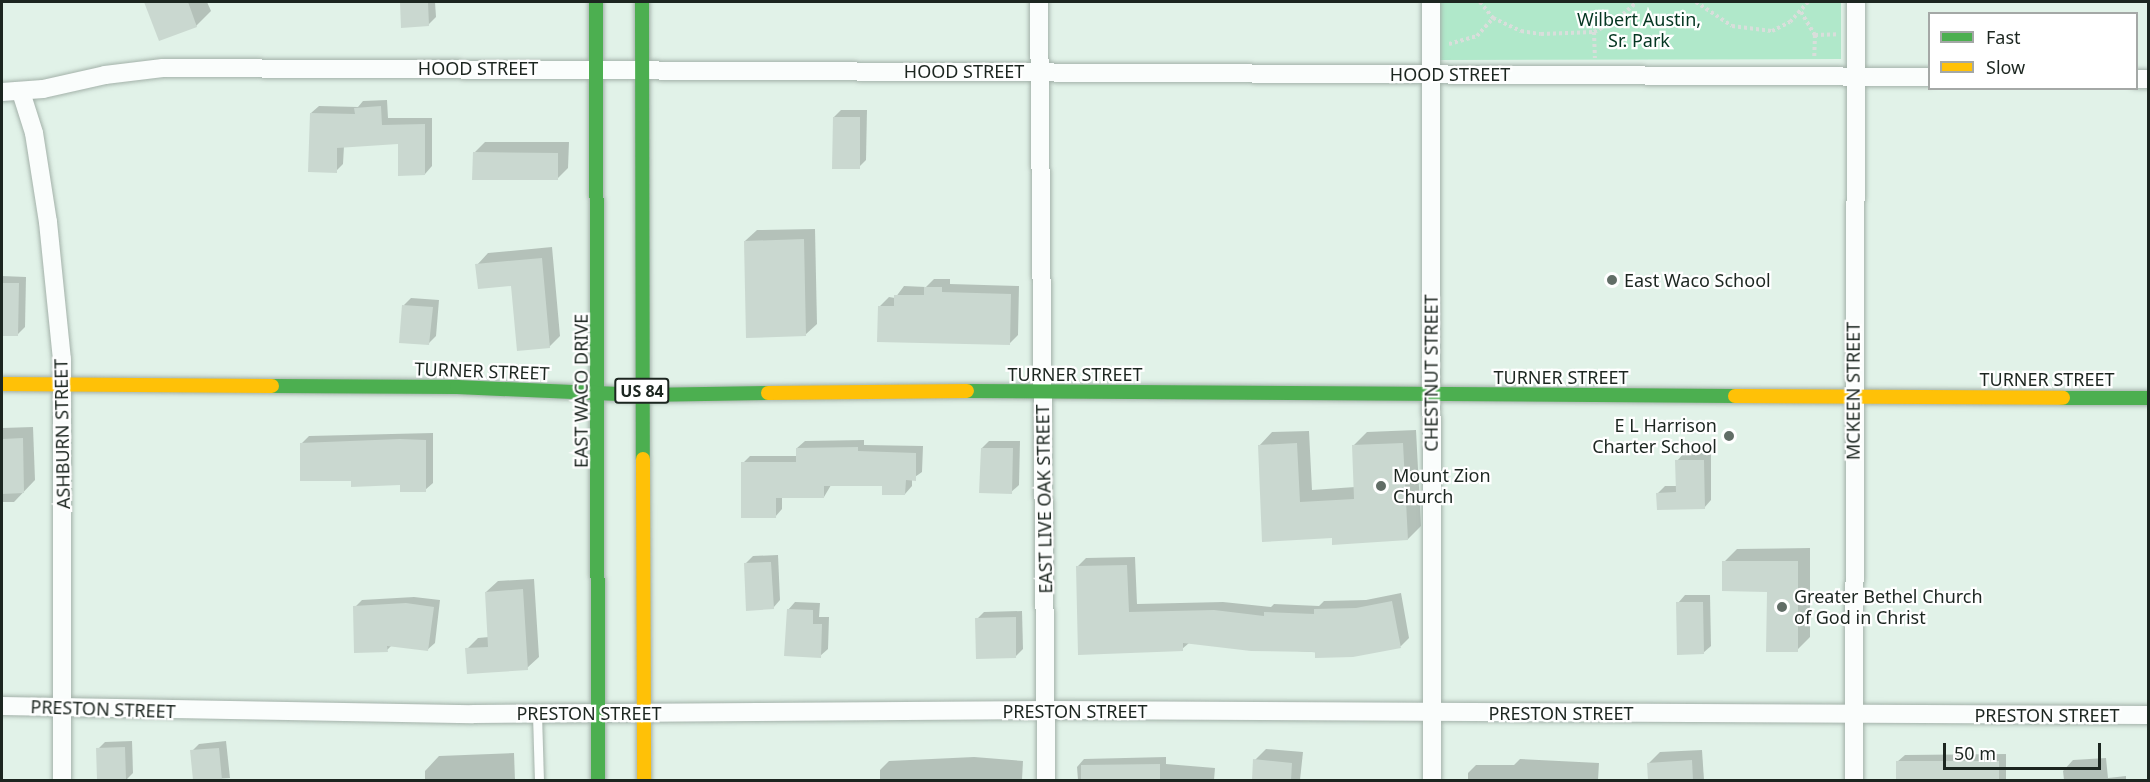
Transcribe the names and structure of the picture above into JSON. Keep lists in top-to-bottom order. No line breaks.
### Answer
{"streets":{"street":["HOOD STREET","TURNER STREET","CHESTNUT STREET","EAST WACO DRIVE","US 84","MCKEEN STREET","ASHBURN STREET","EAST LIVE OAK STREET","PRESTON STREET"]},"crossings":[["HOOD STREET","CHESTNUT STREET"],["HOOD STREET","EAST WACO DRIVE"],["HOOD STREET","US 84"],["HOOD STREET","MCKEEN STREET"],["HOOD STREET","ASHBURN STREET"],["HOOD STREET","EAST LIVE OAK STREET"],["TURNER STREET","CHESTNUT STREET"],["TURNER STREET","EAST WACO DRIVE"],["TURNER STREET","US 84"],["TURNER STREET","MCKEEN STREET"],["TURNER STREET","ASHBURN STREET"],["TURNER STREET","EAST LIVE OAK STREET"],["CHESTNUT STREET","PRESTON STREET"],["EAST WACO DRIVE","PRESTON STREET"],["US 84","PRESTON STREET"],["MCKEEN STREET","PRESTON STREET"],["ASHBURN STREET","PRESTON STREET"],["EAST LIVE OAK STREET","PRESTON STREET"]],"parks":["Wilbert Austin, Sr. Park"],"places":["East Waco School","E L Harrison Charter School","Mount Zion Church","Greater Bethel Church of God in Christ"],"legend":["Fast","Slow"],"scale_bar":"50 m"}
